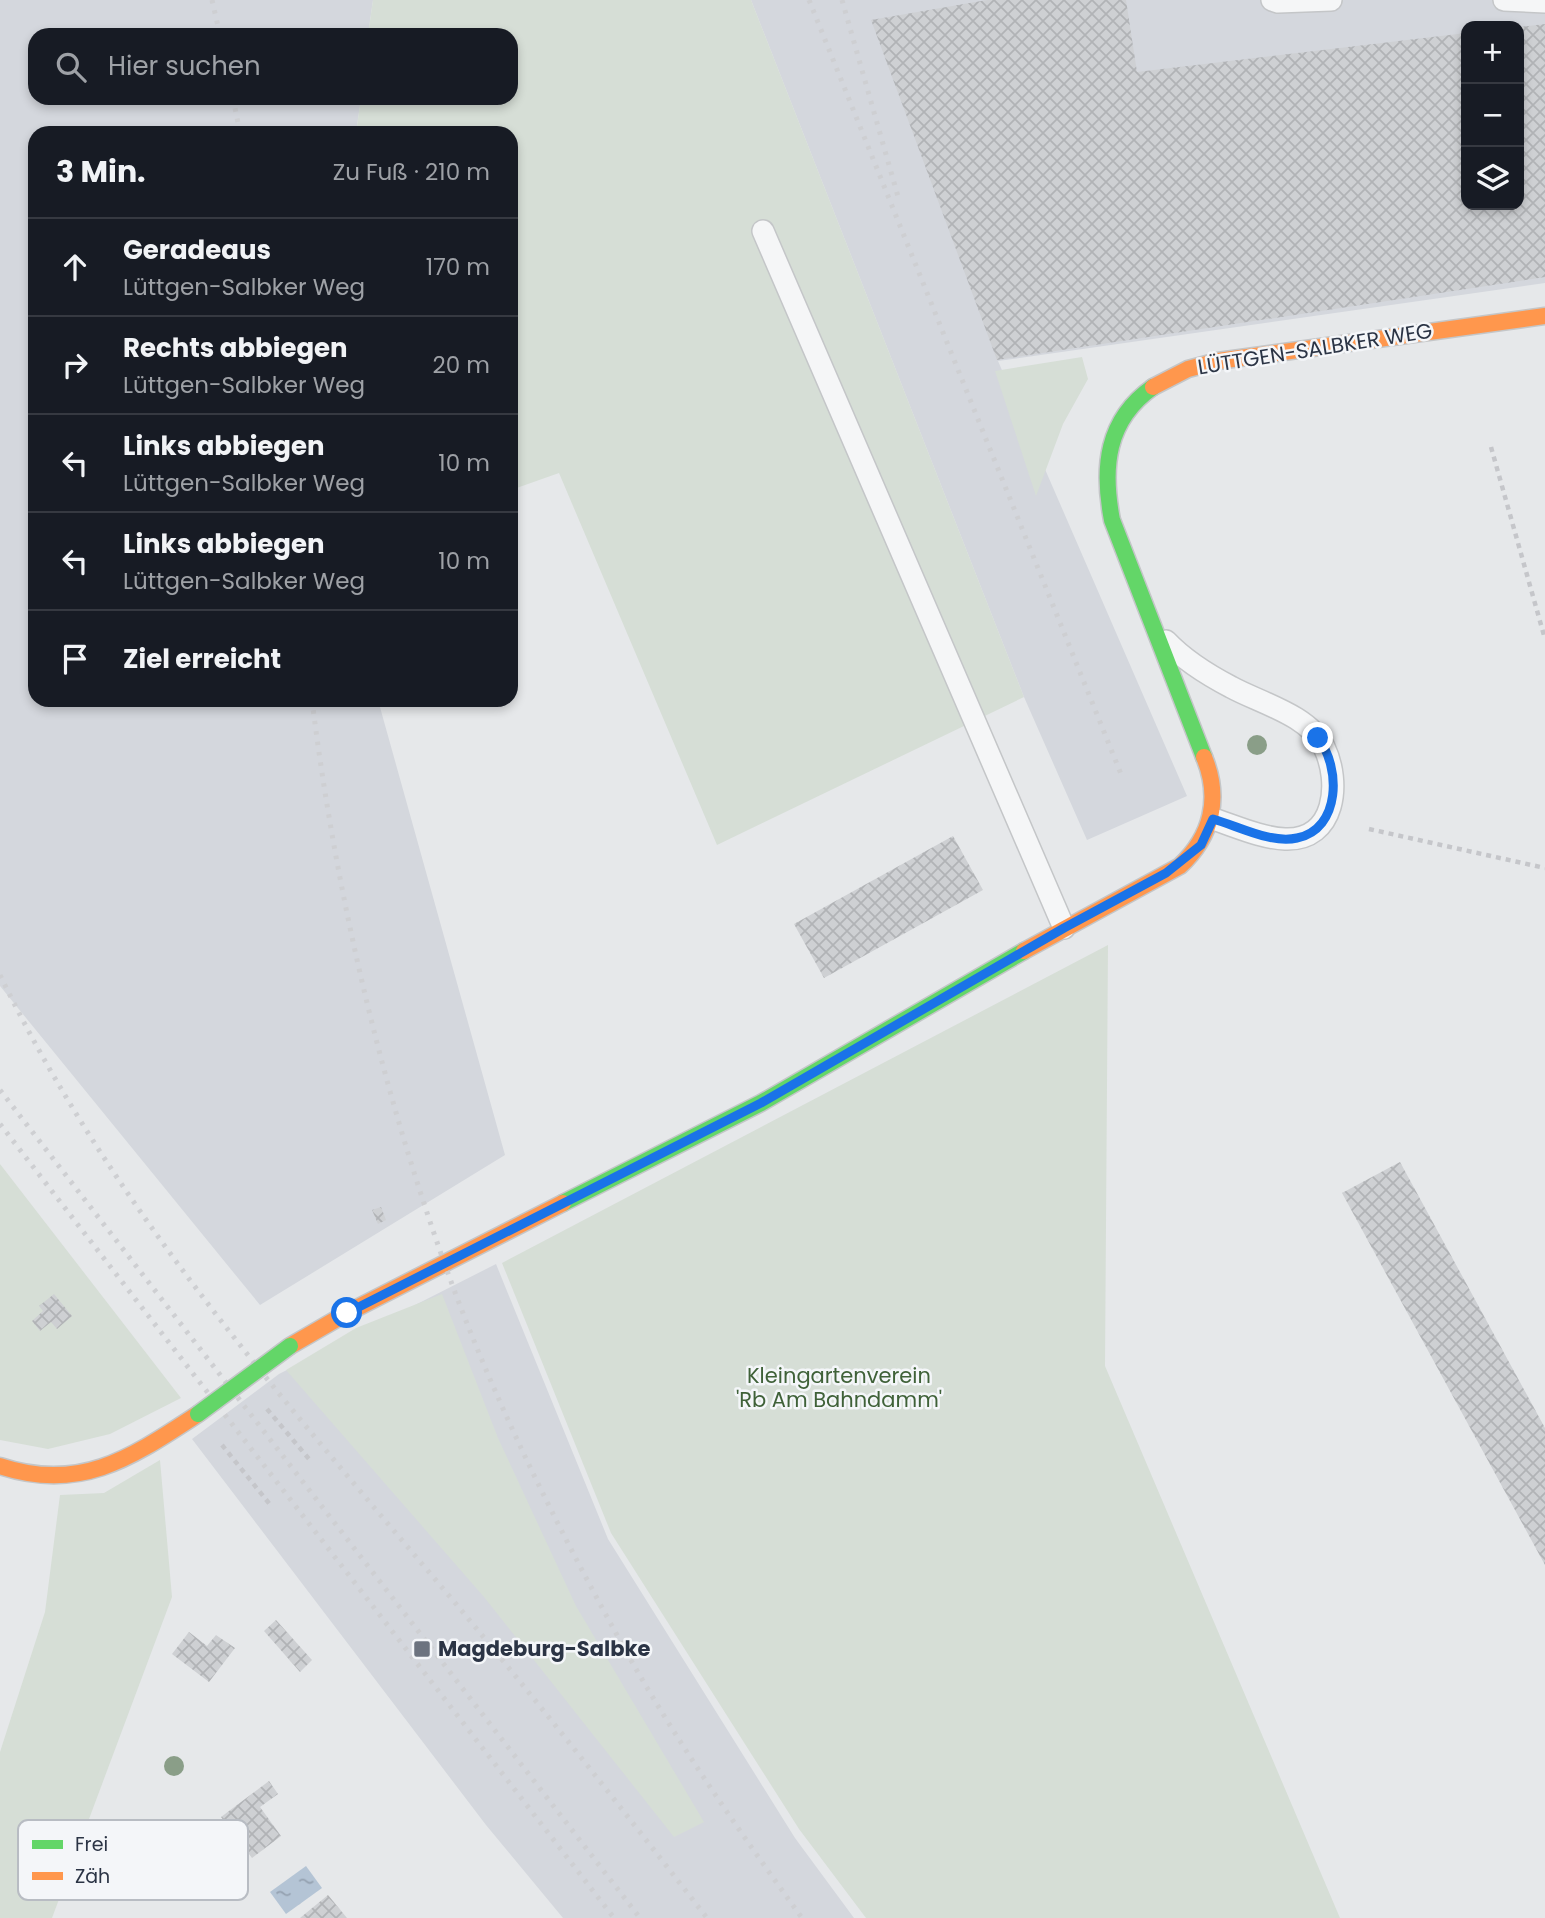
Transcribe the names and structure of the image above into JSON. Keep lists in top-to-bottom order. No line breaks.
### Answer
{"streets":{"street":["LÜTTGEN-SALBKER WEG"]},"parks":["Kleingartenverein 'Rb Am Bahndamm'"],"places":{"transit":["Magdeburg-Salbke"]},"legend":["Frei","Zäh"],"page":{"map_buttons":["+","−"],"search":"Hier suchen","heading":["3 Min.","Zu Fuß · 210 m"],"list":[["Geradeaus","Lüttgen-Salbker Weg","170 m"],["Rechts abbiegen","Lüttgen-Salbker Weg","20 m"],["Links abbiegen","Lüttgen-Salbker Weg","10 m"],["Links abbiegen","Lüttgen-Salbker Weg","10 m"],"Ziel erreicht"]}}
